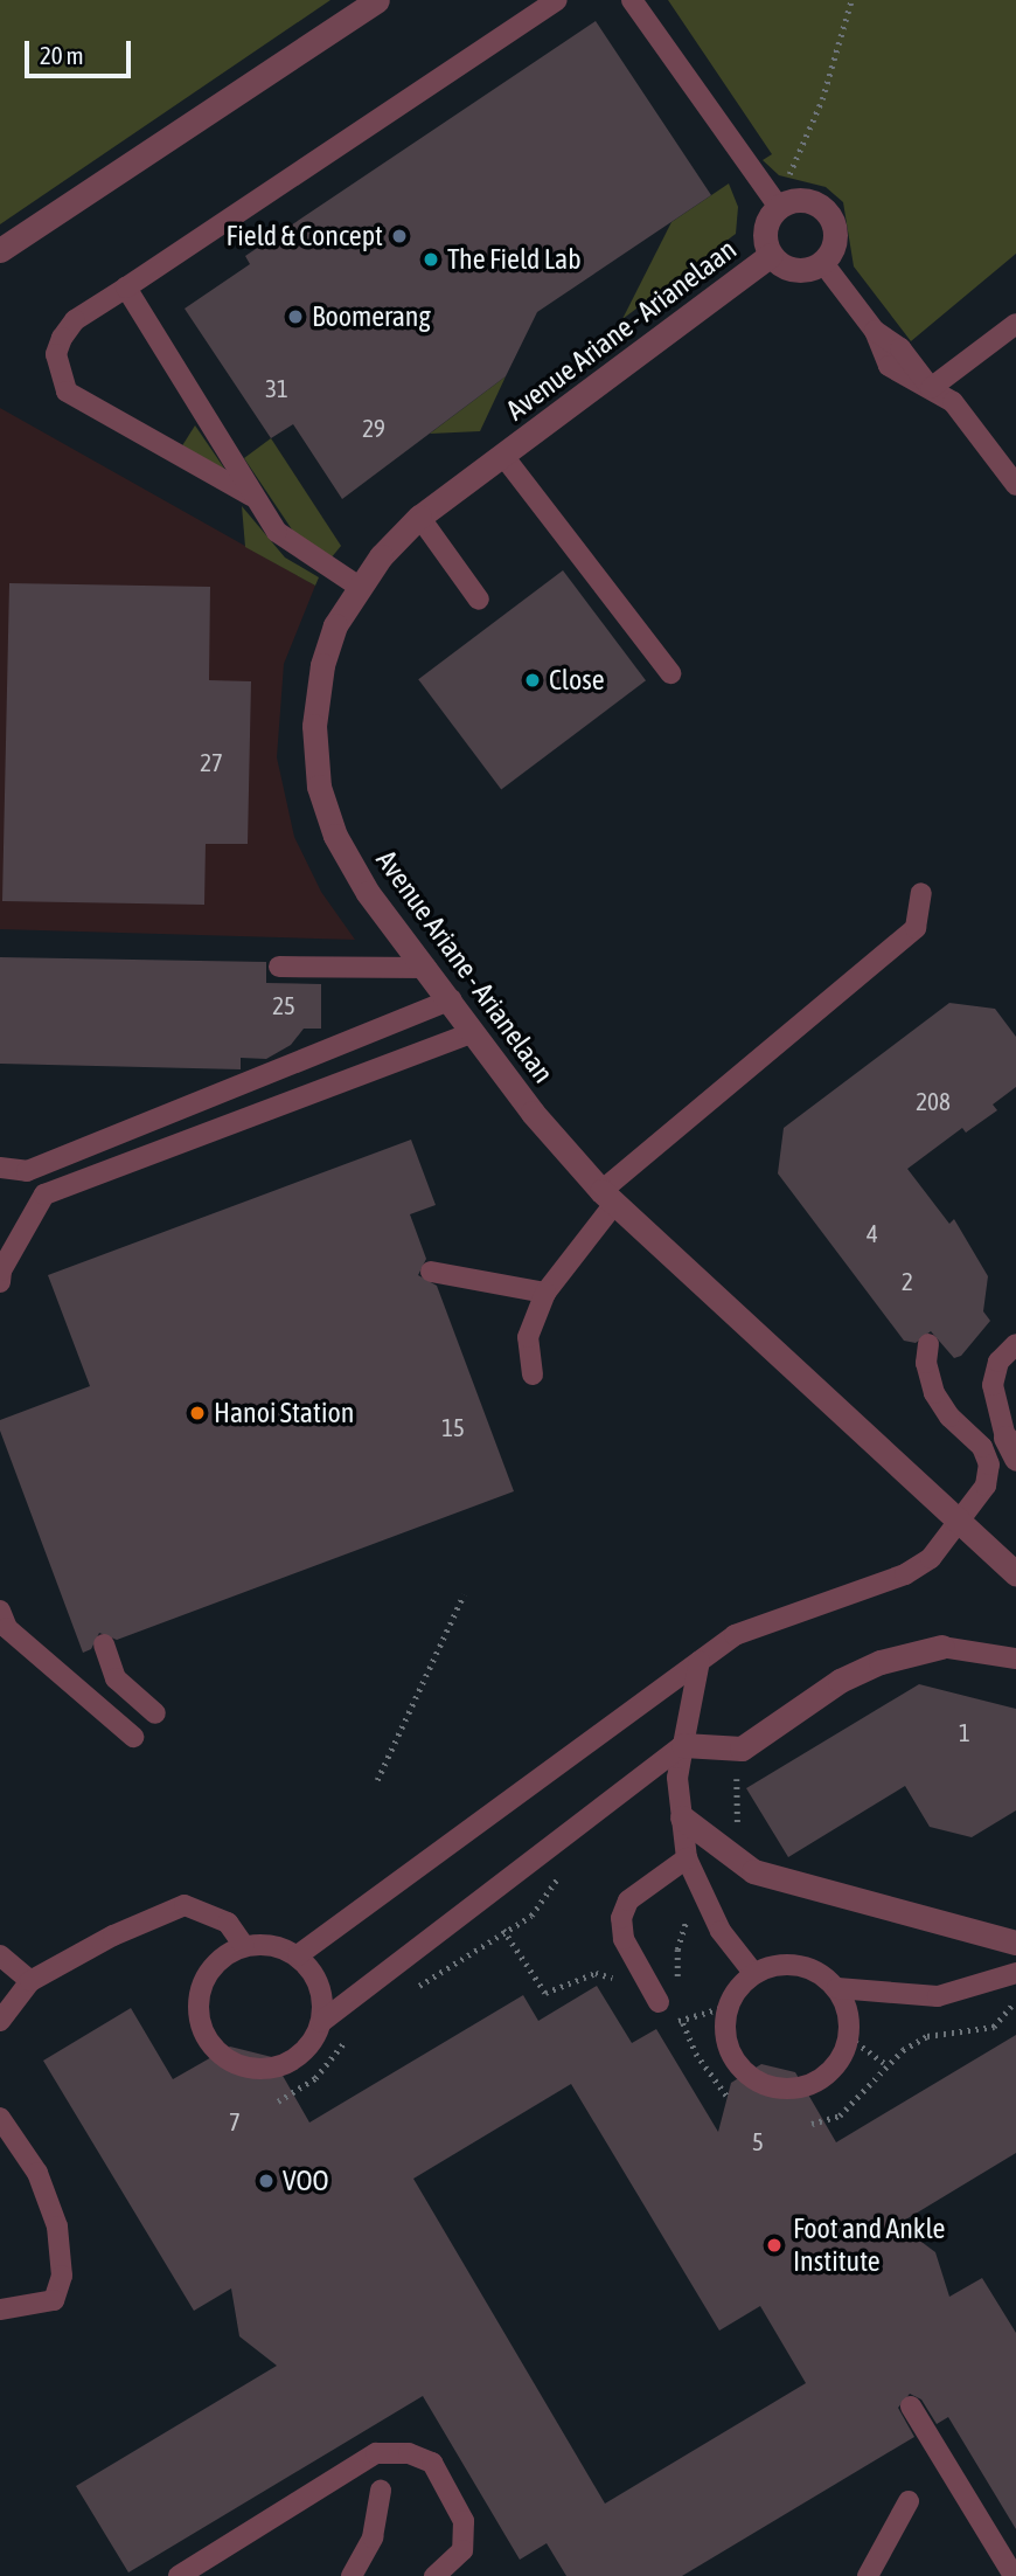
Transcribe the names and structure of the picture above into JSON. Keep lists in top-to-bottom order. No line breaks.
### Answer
{"streets":{"street":["Avenue Ariane - Arianelaan"]},"places":["Field & Concept","The Field Lab","Boomerang","Close","Hanoi Station","VOO","Foot and Ankle Institute"],"house_numbers":["31","29","27","25","208","4","2","15","1","7","5"],"scale_bar":"20 m"}
